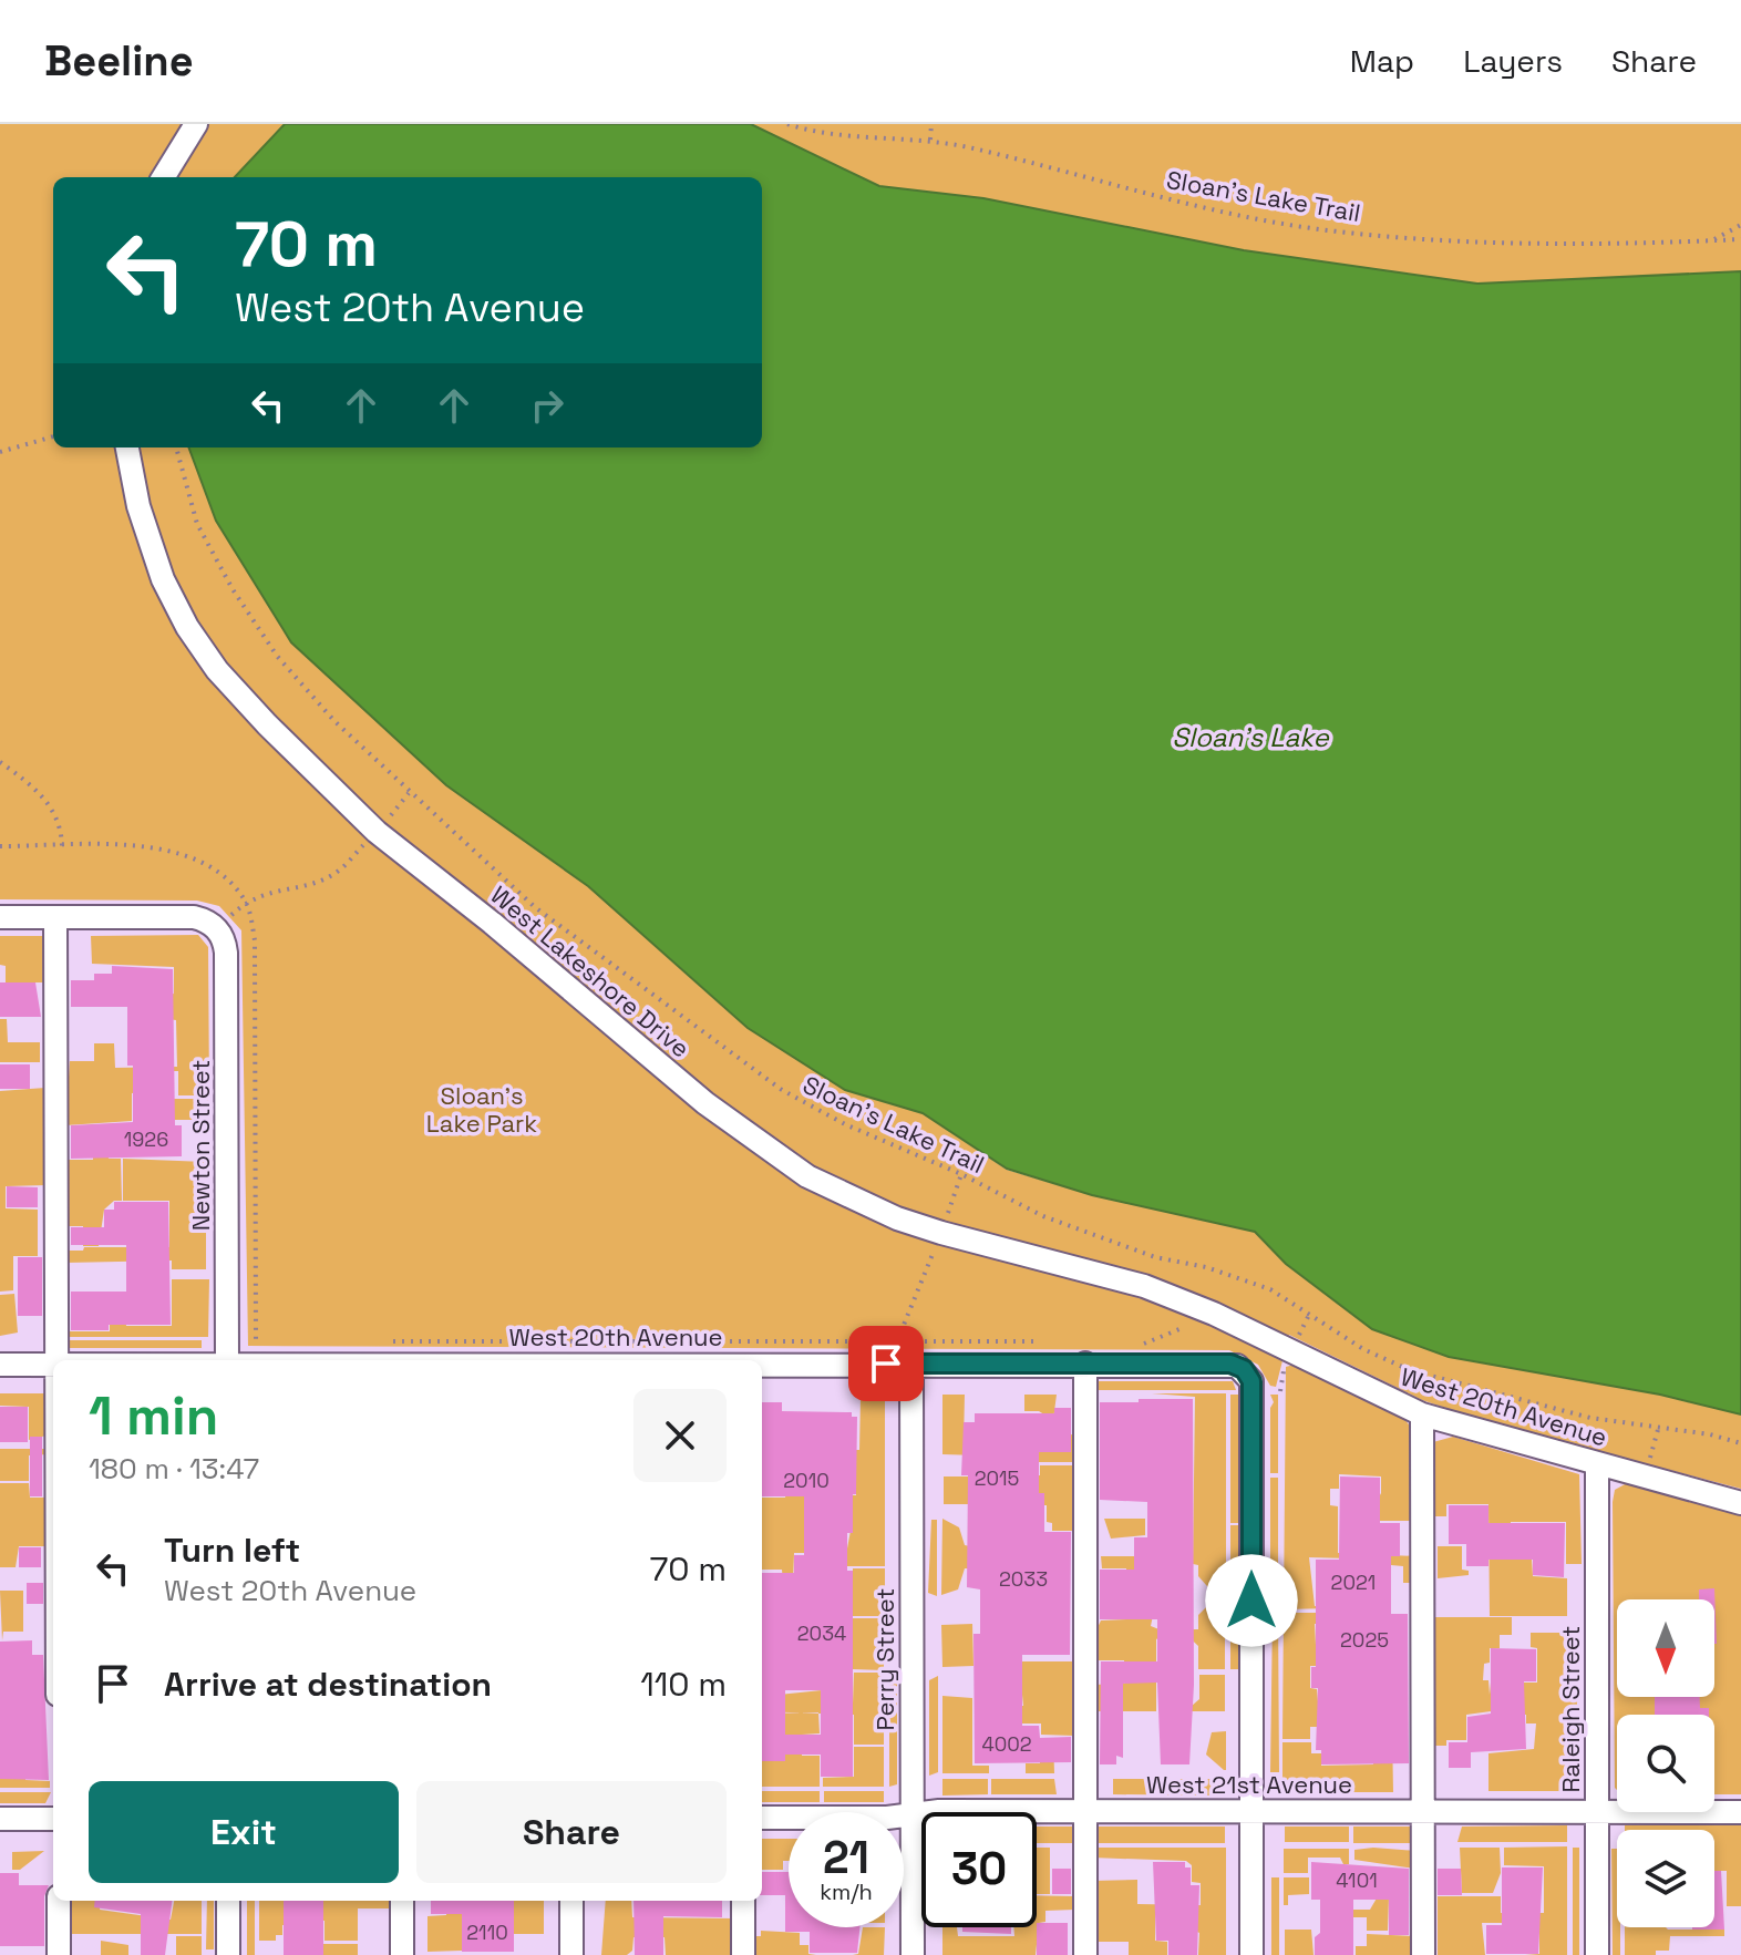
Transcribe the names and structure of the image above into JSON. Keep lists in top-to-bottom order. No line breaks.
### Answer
{"streets":{"street":["West Lakeshore Drive","Newton Street","West 20th Avenue","Perry Street","Raleigh Street","West 21st Avenue"],"path":["Sloan's Lake Trail"]},"crossings":[["West Lakeshore Drive","West 20th Avenue"],["West 20th Avenue","Perry Street"],["West 20th Avenue","Raleigh Street"],["West 20th Avenue","West 21st Avenue"],["Perry Street","West 21st Avenue"],["Raleigh Street","West 21st Avenue"]],"water":["Sloan's Lake"],"parks":["Sloan's Lake Park"],"house_numbers":["1926","2015","2010","2033","2021","2034","2025","4002","4101","2110"],"north":"bottom","page":{"header":"Beeline","nav":["Map","Layers","Share"],"turn":["70 m","West 20th Avenue"],"heading":["1 min","180 m · 13:47"],"list":[{"name":"Turn left","note":"West 20th Avenue","value":"70 m"},{"name":"Arrive at destination","value":"110 m"}],"buttons":["Exit","Share"],"speed":"21 km/h","limit":"30"}}
